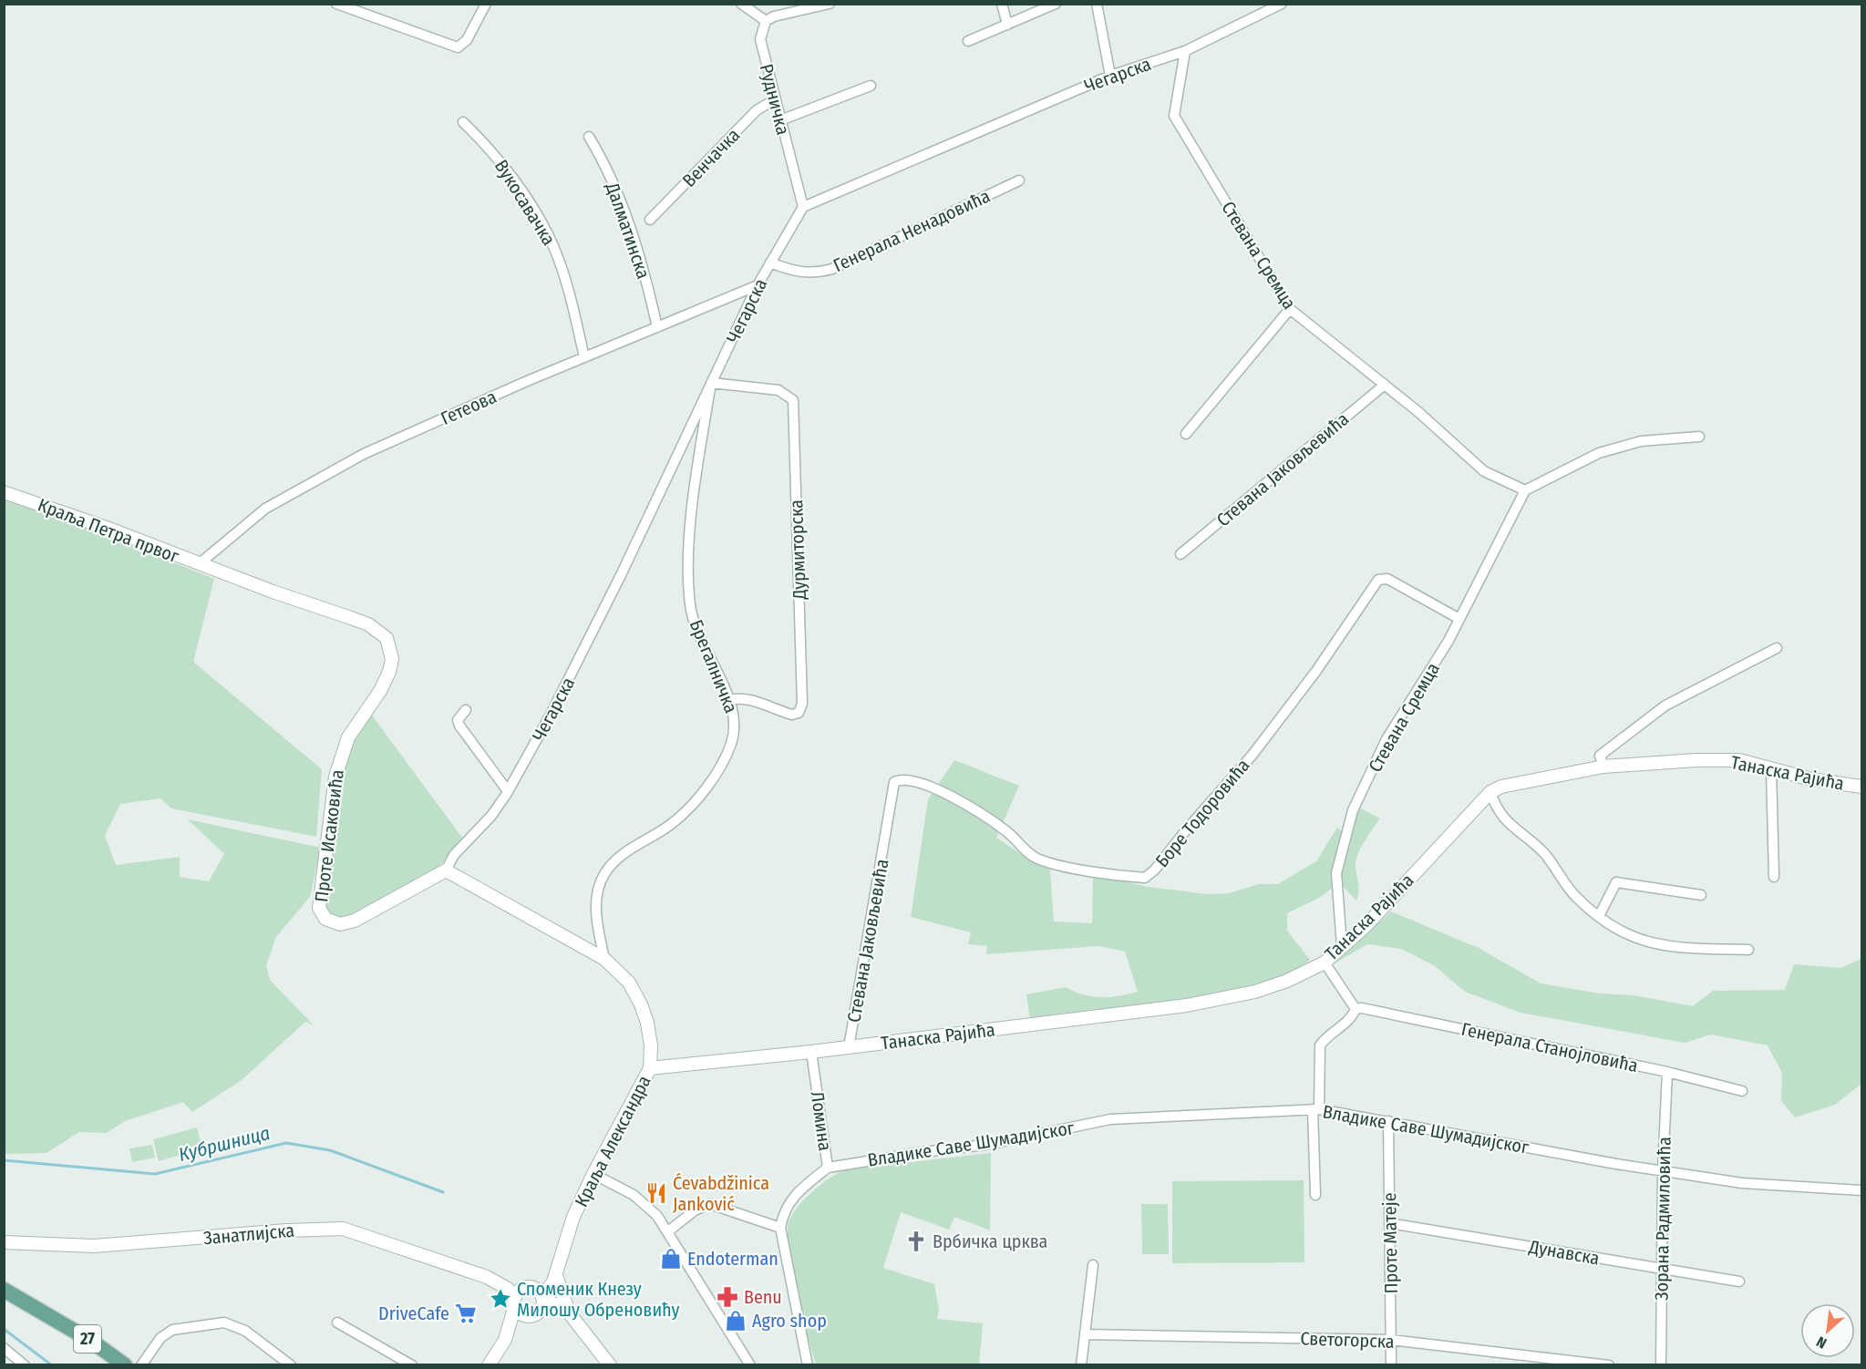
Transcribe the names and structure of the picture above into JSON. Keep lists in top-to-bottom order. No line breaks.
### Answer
{"streets":{"main road":["27"],"street":["Чегарска","Рудничка","Венчачка","Вукосавачка","Далматинска","Генерала Ненадовића","Стевана Сремца","Гетеова","Стевана Јаковљевића","Краља Петра првог","Дурмиторска","Брегалничка","Танаска Рајића","Боре Тодоровића","Проте Исаковића","Генерала Станојловића","Ломина","Владике Саве Шумадијског","Краља Александра","Зорана Радмиловића","Занатлијска","Проте Матеје","Дунавска","Светогорска"]},"crossings":[["Чегарска","Рудничка"],["Чегарска","Генерала Ненадовића"],["Чегарска","Стевана Сремца"],["Чегарска","Гетеова"],["Чегарска","Дурмиторска"],["Чегарска","Брегалничка"],["Чегарска","Проте Исаковића"],["Рудничка","Венчачка"],["Вукосавачка","Гетеова"],["Далматинска","Гетеова"],["Стевана Сремца","Стевана Јаковљевића"],["Стевана Сремца","Танаска Рајића"],["Стевана Сремца","Боре Тодоровића"],["Гетеова","Краља Петра првог"],["Стевана Јаковљевића","Танаска Рајића"],["Стевана Јаковљевића","Боре Тодоровића"],["Краља Петра првог","Проте Исаковића"],["Дурмиторска","Брегалничка"],["Брегалничка","Краља Александра"],["Танаска Рајића","Ломина"],["Танаска Рајића","Краља Александра"],["Генерала Станојловића","Зорана Радмиловића"],["Ломина","Владике Саве Шумадијског"],["Владике Саве Шумадијског","Зорана Радмиловића"],["Владике Саве Шумадијског","Проте Матеје"],["Краља Александра","Занатлијска"],["Зорана Радмиловића","Дунавска"],["Проте Матеје","Дунавска"],["Проте Матеје","Светогорска"]],"water":["Кубршница"],"places":{"restaurant":["Ćevabdžinica Janković"],"church":["Врбичка црква"],"shop":["Endoterman","Agro shop"],"pharmacy":["Benu"],"place":["Споменик Кнезу Милошу Обреновићу"],"supermarket":["DriveCafe"]},"north":"bottom left"}
